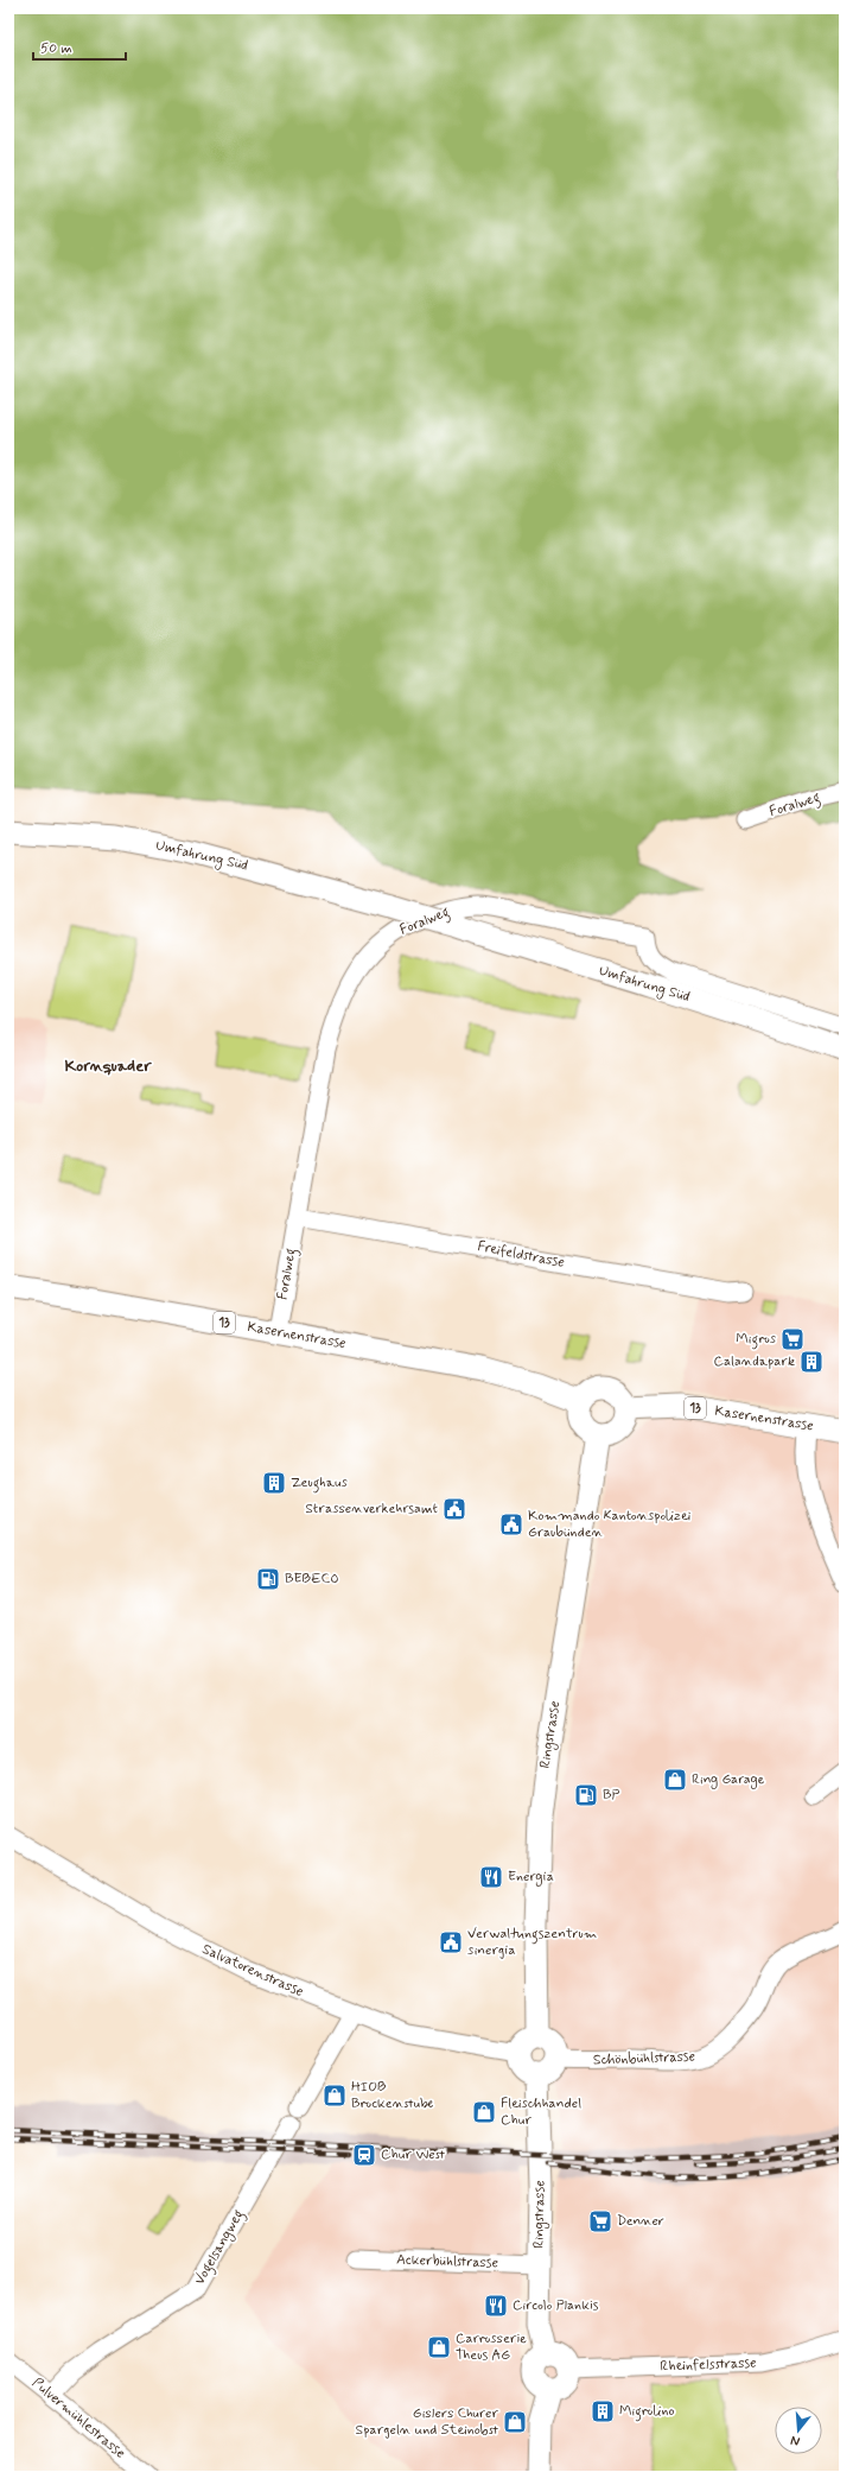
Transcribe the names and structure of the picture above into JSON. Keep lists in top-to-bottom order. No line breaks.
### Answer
{"streets":{"main road":["Umfahrung Süd","13","Kasernenstrasse","Ringstrasse"],"street":["Foralweg","Freifeldstrasse","Salvatorenstrasse","Schönbühlstrasse","Vogelsangweg","Ackerbühlstrasse","Rheinfelsstrasse","Pulvermühlestrasse"]},"crossings":[["Foralweg","Freifeldstrasse"],["Foralweg","Kasernenstrasse"],["Kasernenstrasse","Ringstrasse"],["Ringstrasse","Salvatorenstrasse"],["Ringstrasse","Schönbühlstrasse"],["Ringstrasse","Ackerbühlstrasse"],["Ringstrasse","Rheinfelsstrasse"],["Salvatorenstrasse","Schönbühlstrasse"],["Vogelsangweg","Pulvermühlestrasse"]],"districts":["Kornquader"],"places":{"supermarket":["Migros","Denner"],"building":["Calandapark","Zeughaus","Migrolino"],"public building":["Strassenverkehrsamt","Kommando Kantonspolizei Graubünden","Verwaltungszentrum sinergia"],"fuel station":["BEBECO","BP"],"shop":["Ring Garage","HIOB Brockenstube","Fleischhandel Chur","Carrosserie Theus AG","Gislers Churer Spargeln und Steinobst"],"restaurant":["Energia","Circolo Plankis"],"station":["Chur West"]},"scale_bar":"50 m","north":"bottom"}
